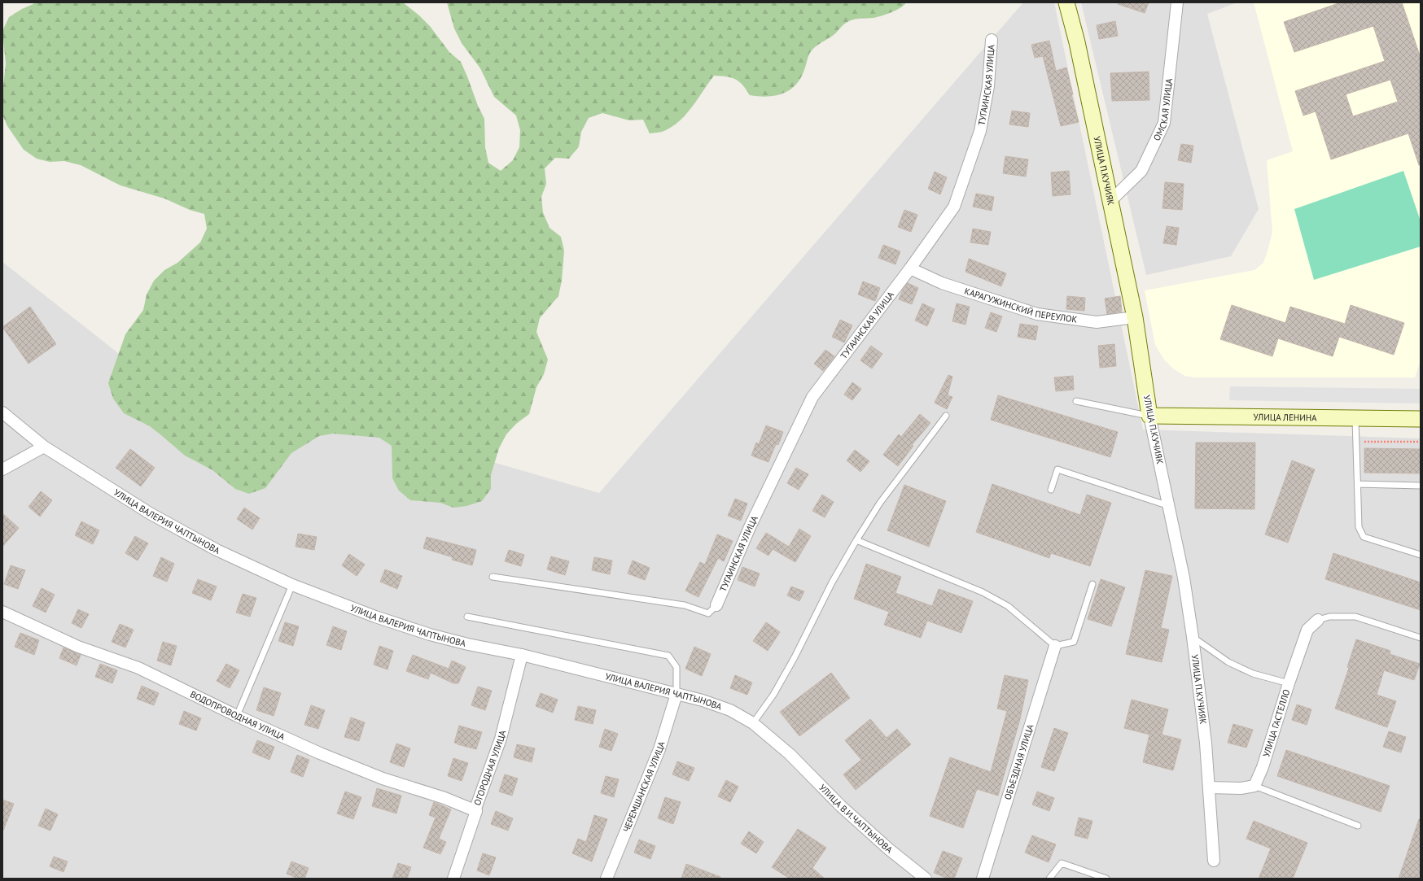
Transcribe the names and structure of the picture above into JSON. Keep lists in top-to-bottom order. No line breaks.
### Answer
{"streets":{"street":["ТУГАИНСКАЯ УЛИЦА","ОМСКАЯ УЛИЦА","УЛИЦА П.КУЧИЯК","КАРАГУЖИНСКИЙ ПЕРЕУЛОК","УЛИЦА ЛЕНИНА","УЛИЦА ВАЛЕРИЯ ЧАПТЫНОВА","ВОДОПРОВОДНАЯ УЛИЦА","УЛИЦА ГАСТЕЛЛО","ОБЪЕЗДНАЯ УЛИЦА","ОГОРОДНАЯ УЛИЦА","ЧЕРЕМШАНСКАЯ УЛИЦА","УЛИЦА В.И.ЧАПТЫНОВА"]},"crossings":[["ТУГАИНСКАЯ УЛИЦА","КАРАГУЖИНСКИЙ ПЕРЕУЛОК"],["ОМСКАЯ УЛИЦА","УЛИЦА П.КУЧИЯК"],["УЛИЦА П.КУЧИЯК","КАРАГУЖИНСКИЙ ПЕРЕУЛОК"],["УЛИЦА П.КУЧИЯК","УЛИЦА ЛЕНИНА"],["УЛИЦА ВАЛЕРИЯ ЧАПТЫНОВА","ОГОРОДНАЯ УЛИЦА"],["УЛИЦА ВАЛЕРИЯ ЧАПТЫНОВА","ЧЕРЕМШАНСКАЯ УЛИЦА"],["УЛИЦА ВАЛЕРИЯ ЧАПТЫНОВА","УЛИЦА В.И.ЧАПТЫНОВА"],["ВОДОПРОВОДНАЯ УЛИЦА","ОГОРОДНАЯ УЛИЦА"]]}
